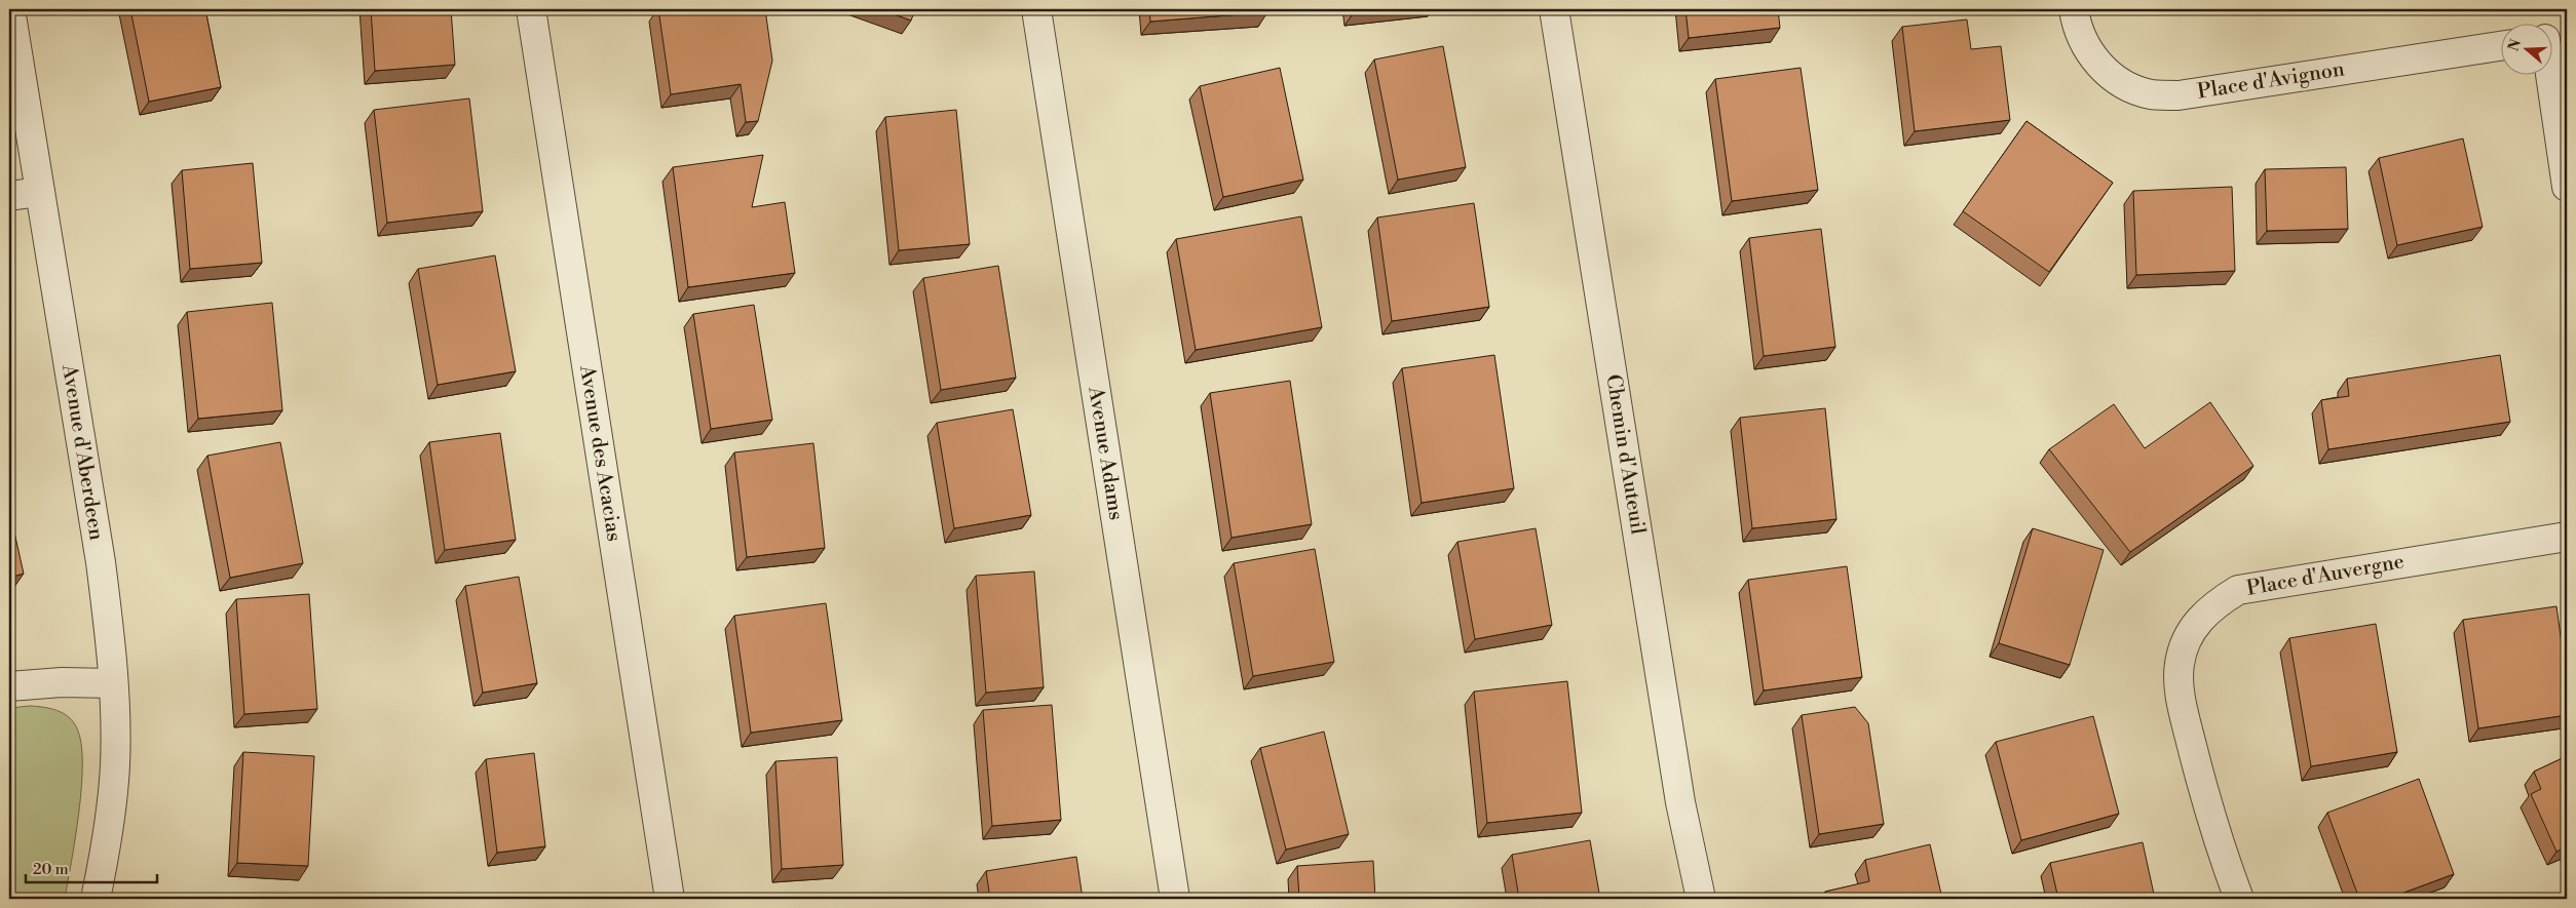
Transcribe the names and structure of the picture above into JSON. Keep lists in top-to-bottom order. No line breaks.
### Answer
{"streets":{"street":["Place d'Avignon","Avenue d'Aberdeen","Avenue des Acacias","Avenue Adams","Chemin d'Auteuil","Place d'Auvergne"]},"scale_bar":"20 m","north":"left"}
